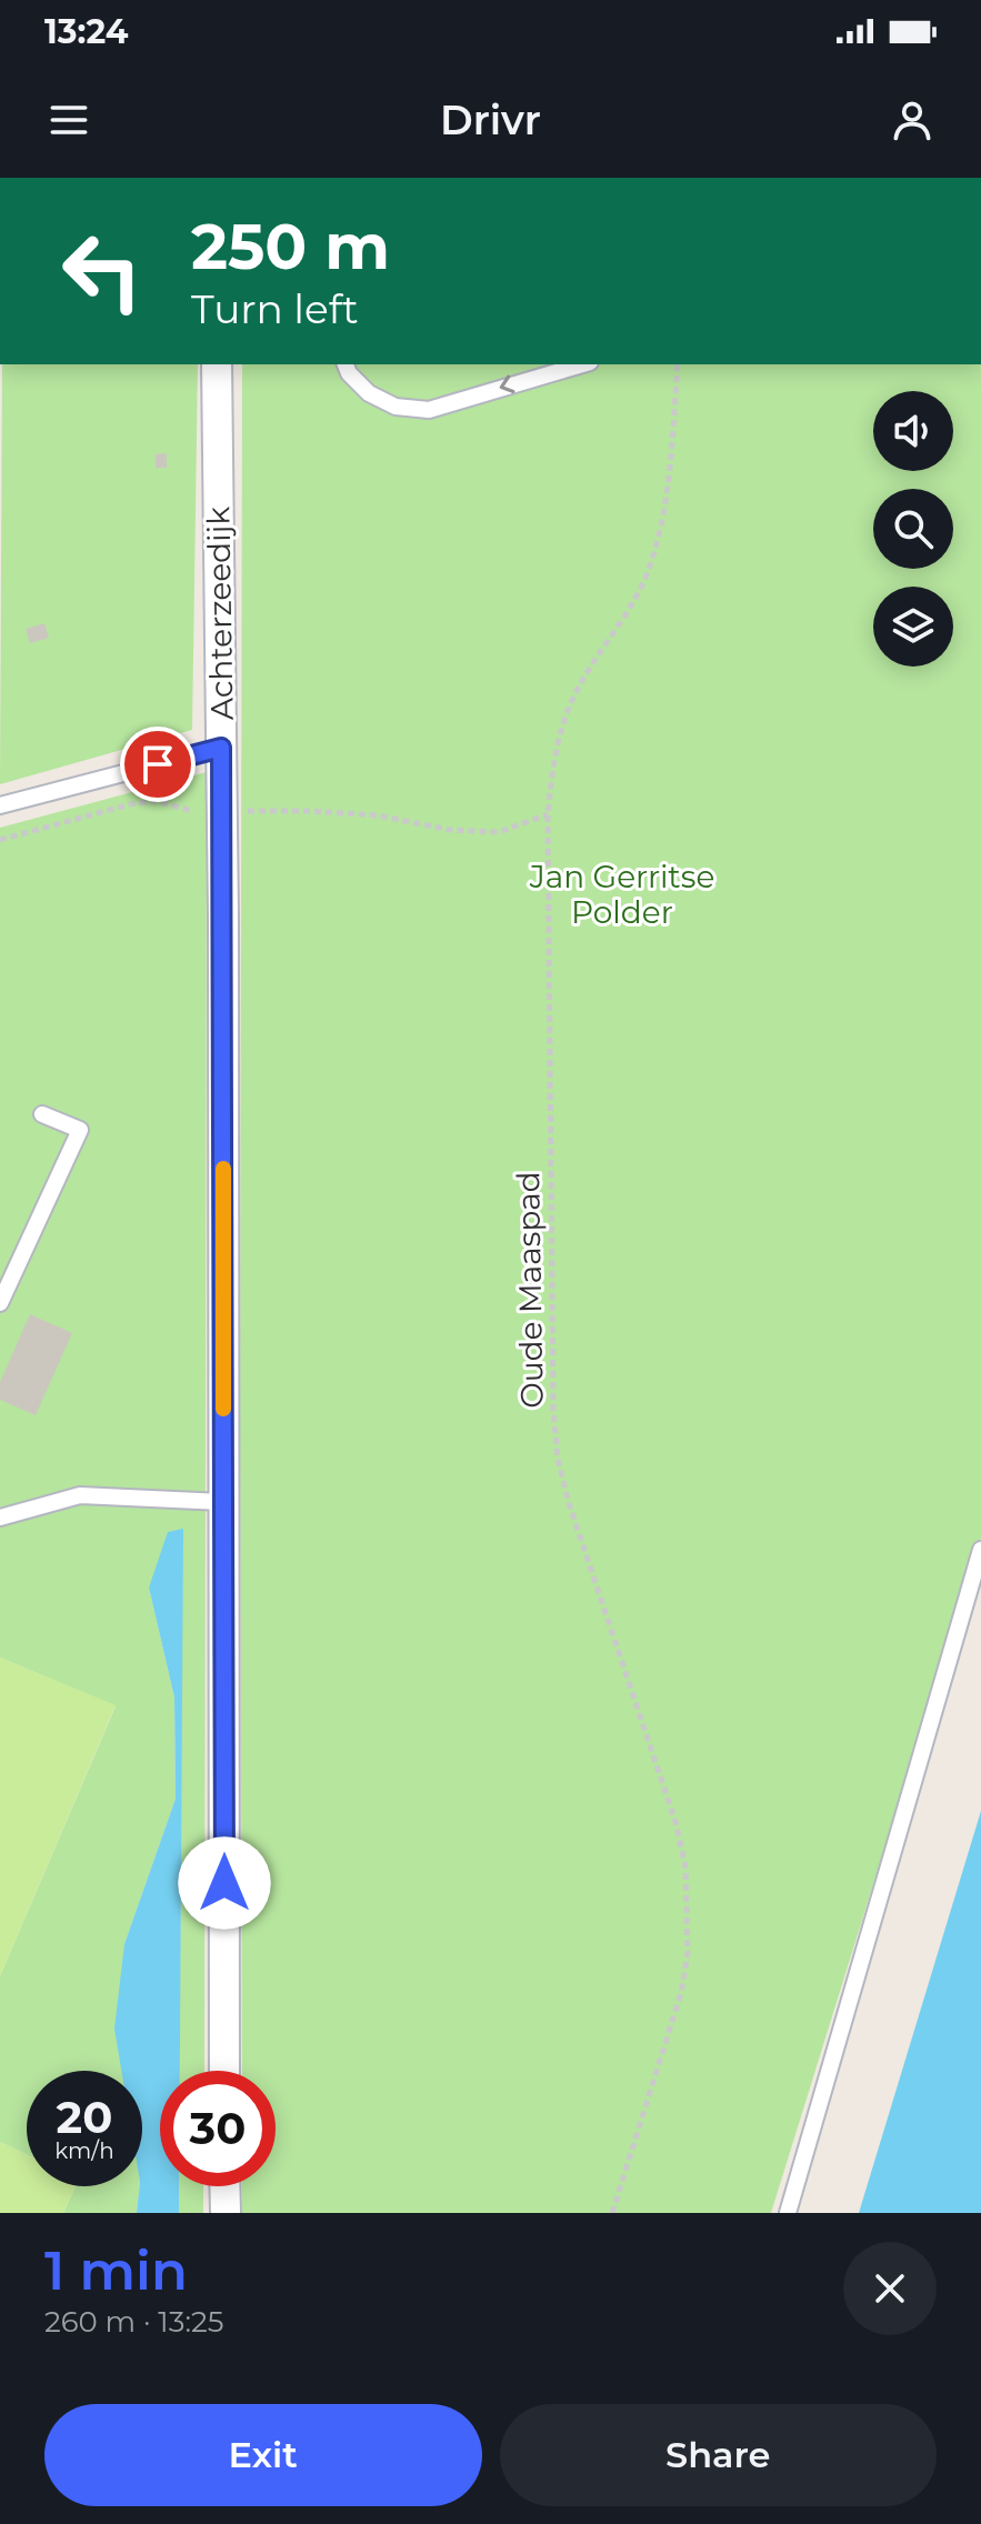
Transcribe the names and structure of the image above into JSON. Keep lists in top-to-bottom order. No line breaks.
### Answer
{"streets":{"street":["Achterzeedijk"],"path":["Oude Maaspad"]},"parks":["Jan Gerritse Polder"],"page":{"status":"13:24","header":"Drivr","turn":["250 m","Turn left"],"speed":"20 km/h","limit":"30","heading":["1 min","260 m · 13:25"],"buttons":["Exit","Share"]}}
